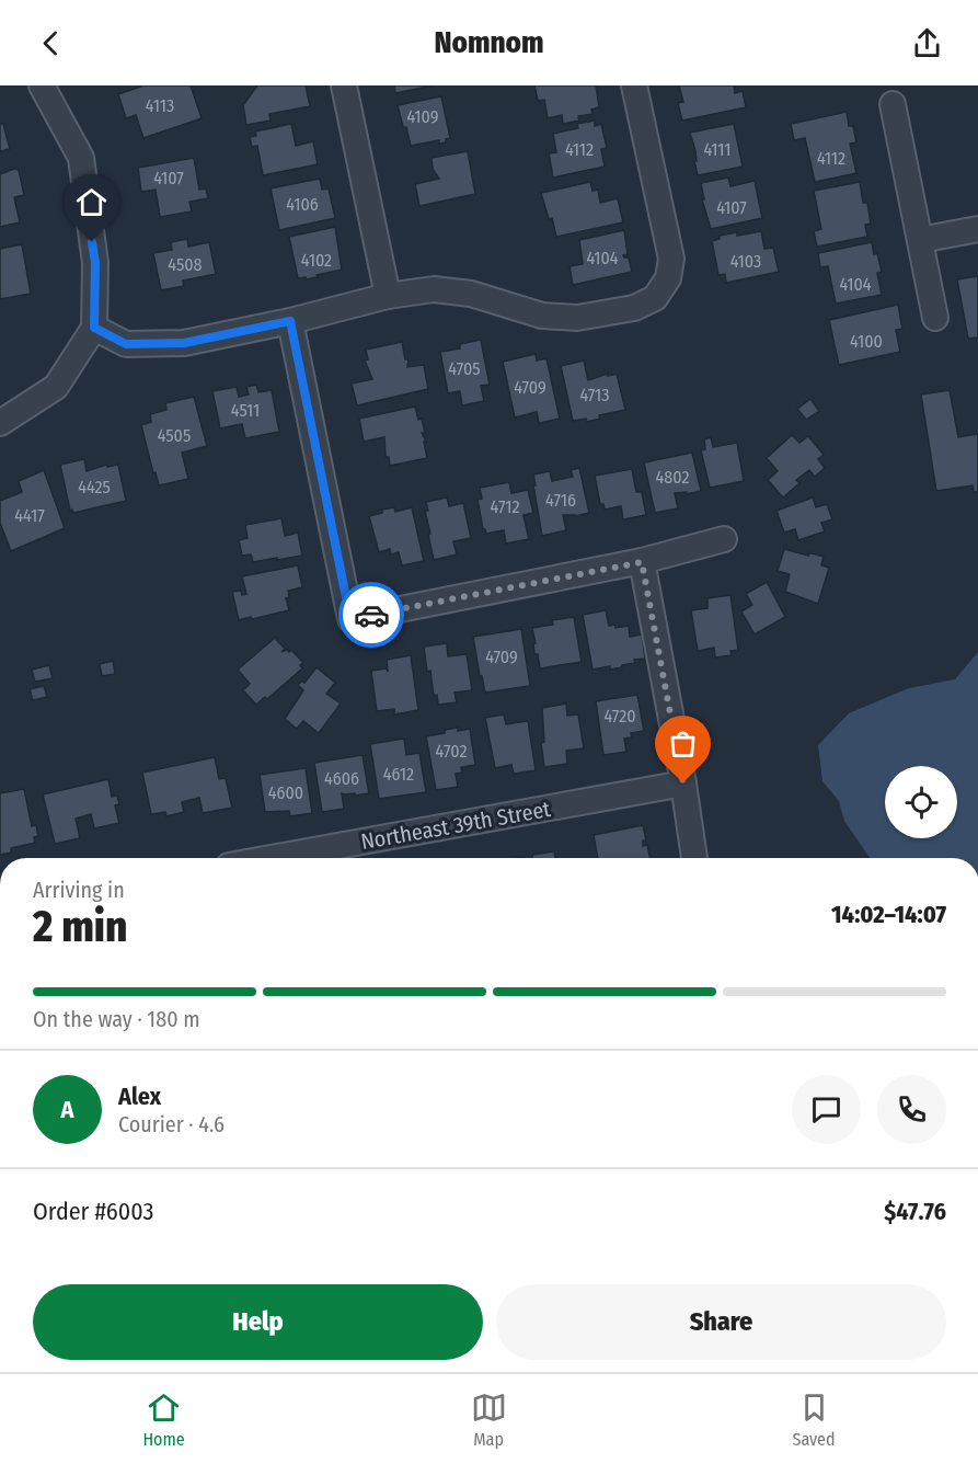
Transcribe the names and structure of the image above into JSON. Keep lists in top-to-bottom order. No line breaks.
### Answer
{"streets":{"street":["Northeast 39th Street"]},"house_numbers":["4113","4109","4112","4111","4112","4107","4106","4107","4104","4102","4103","4508","4104","4100","4705","4709","4713","4511","4505","4802","4425","4716","4712","4417","4709","4720","4702","4612","4606","4600"],"page":{"header":"Nomnom","heading":["2 min","Arriving in","14:02–14:07"],"panel":["Alex","Courier · 4.6","Order #6003","$47.76"],"bar":"On the way · 180 m","round":"A","buttons":["Help","Share"],"tabs":["Home","Map","Saved"]}}
